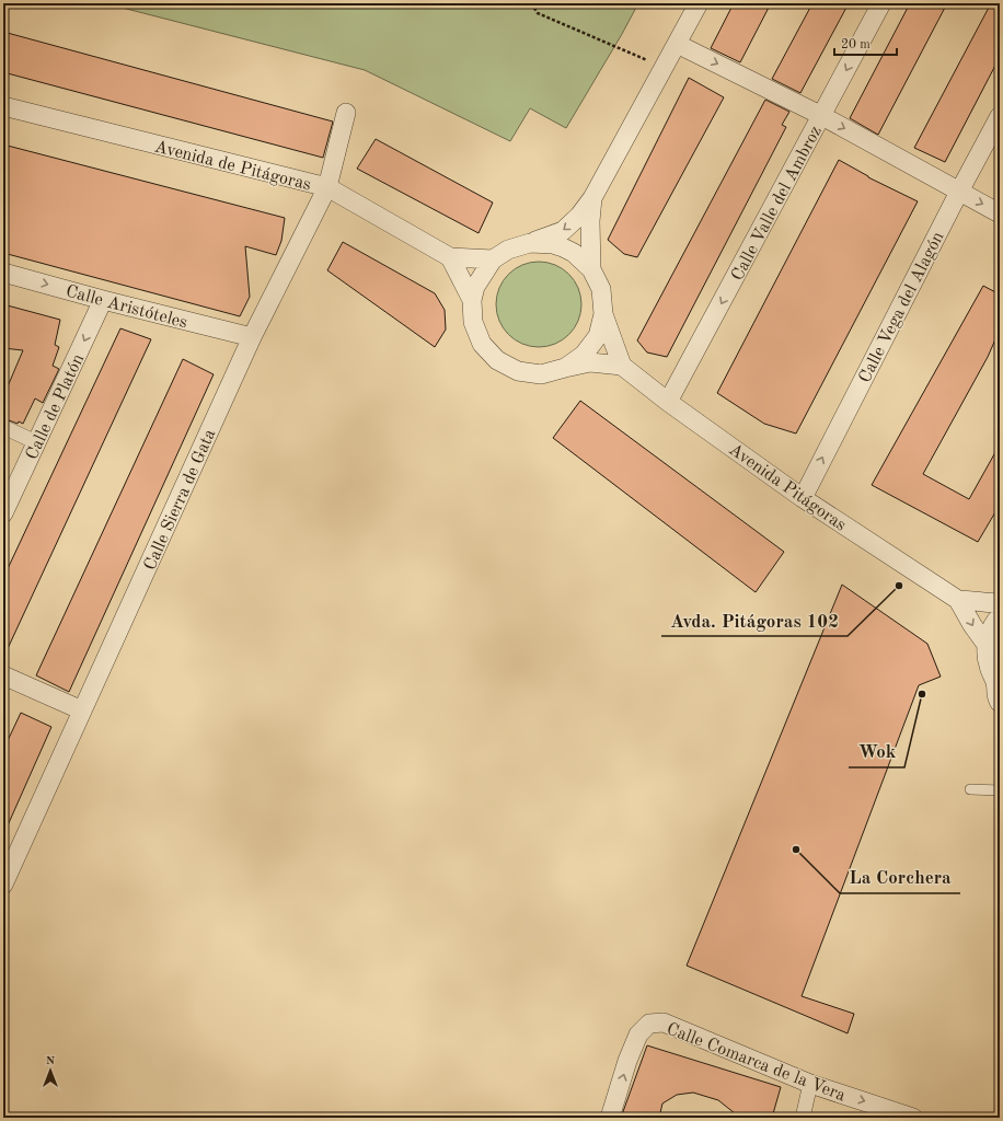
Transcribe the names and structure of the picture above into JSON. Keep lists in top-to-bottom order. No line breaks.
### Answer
{"streets":{"street":["Avenida de Pitágoras","Calle Valle del Ambroz","Calle Aristóteles","Calle Vega del Alagón","Calle de Platón","Avenida Pitágoras","Calle Sierra de Gata","Calle Comarca de la Vera"]},"crossings":[["Avenida de Pitágoras","Calle Sierra de Gata"],["Calle Valle del Ambroz","Avenida Pitágoras"],["Calle Aristóteles","Calle de Platón"],["Calle Aristóteles","Calle Sierra de Gata"],["Calle Vega del Alagón","Avenida Pitágoras"]],"one_way":["Calle Vega del Alagón","Calle de Platón"],"places":["Avda. Pitágoras 102","Wok","La Corchera"],"scale_bar":"20 m","north":"top"}
